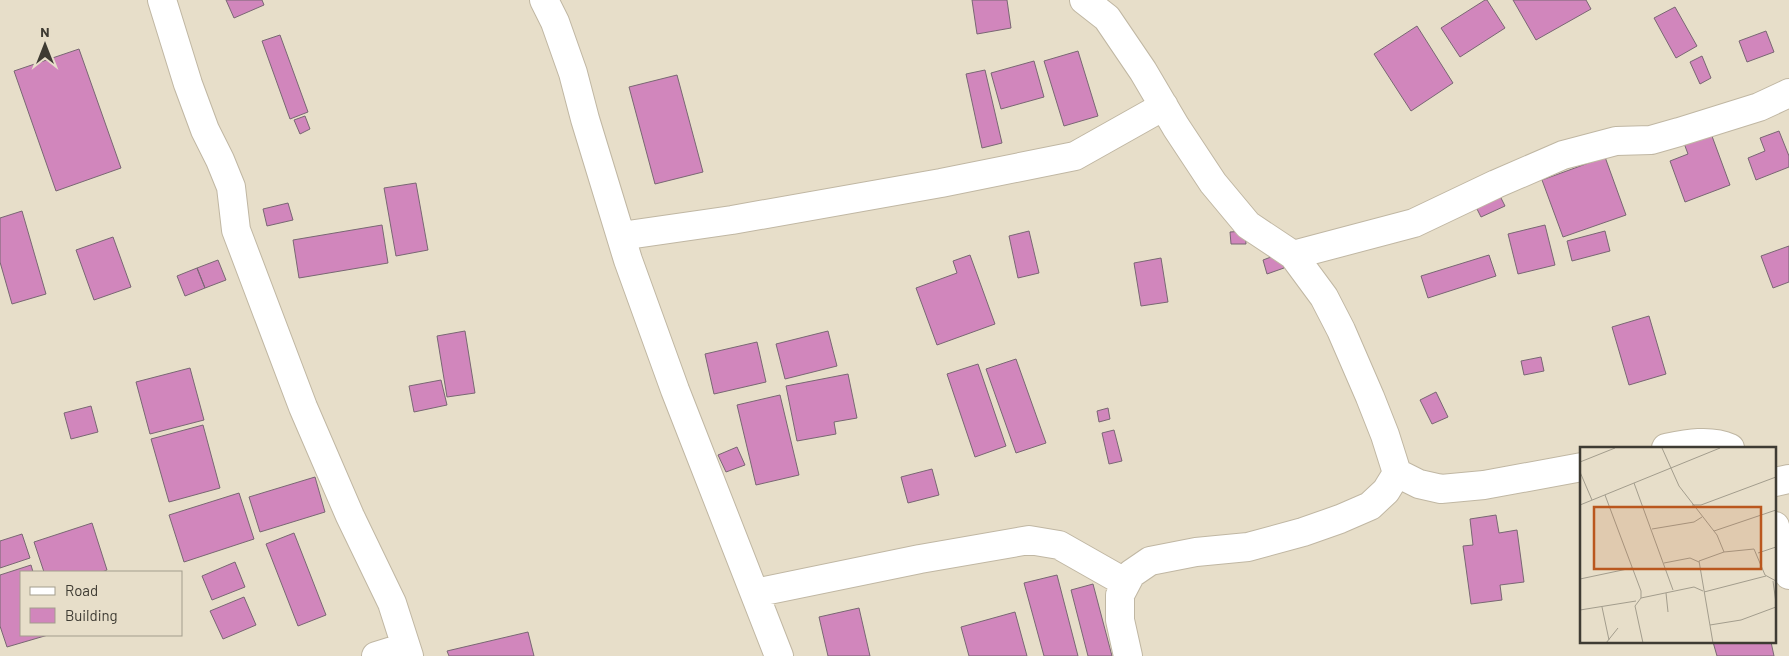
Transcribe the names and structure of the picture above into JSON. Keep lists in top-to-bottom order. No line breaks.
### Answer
{"legend":["Road","Building"],"north":"top"}
